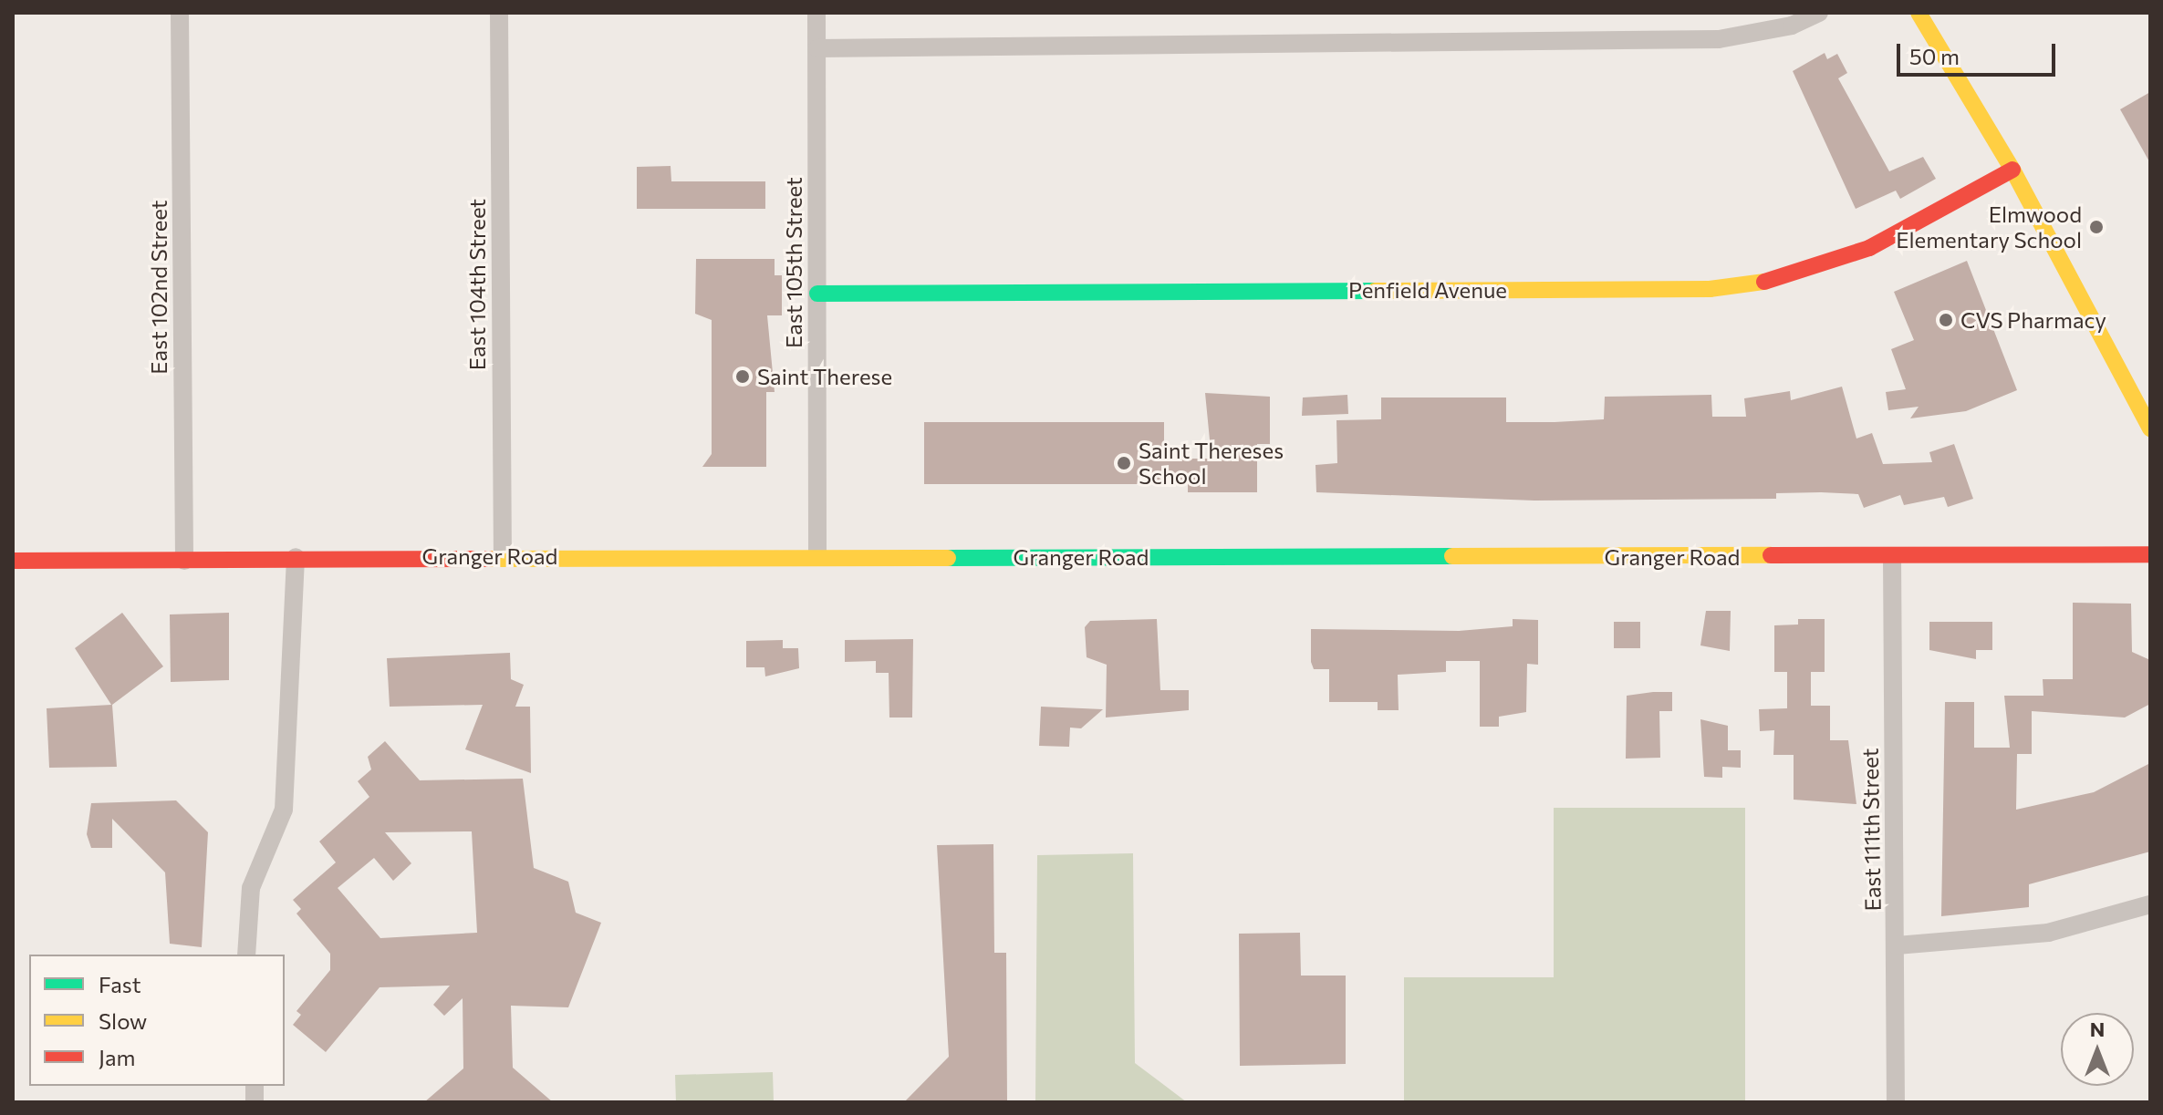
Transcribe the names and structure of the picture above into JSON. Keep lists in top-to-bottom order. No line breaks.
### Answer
{"streets":{"main road":["Penfield Avenue","Granger Road"],"street":["East 105th Street","East 104th Street","East 102nd Street","East 111th Street"]},"crossings":[["East 105th Street","Penfield Avenue"],["East 105th Street","Granger Road"],["East 104th Street","Granger Road"],["East 102nd Street","Granger Road"],["Granger Road","East 111th Street"]],"places":["Elmwood Elementary School","CVS Pharmacy","Saint Therese","Saint Thereses School"],"legend":["Fast","Slow","Jam"],"scale_bar":"50 m","north":"top"}
